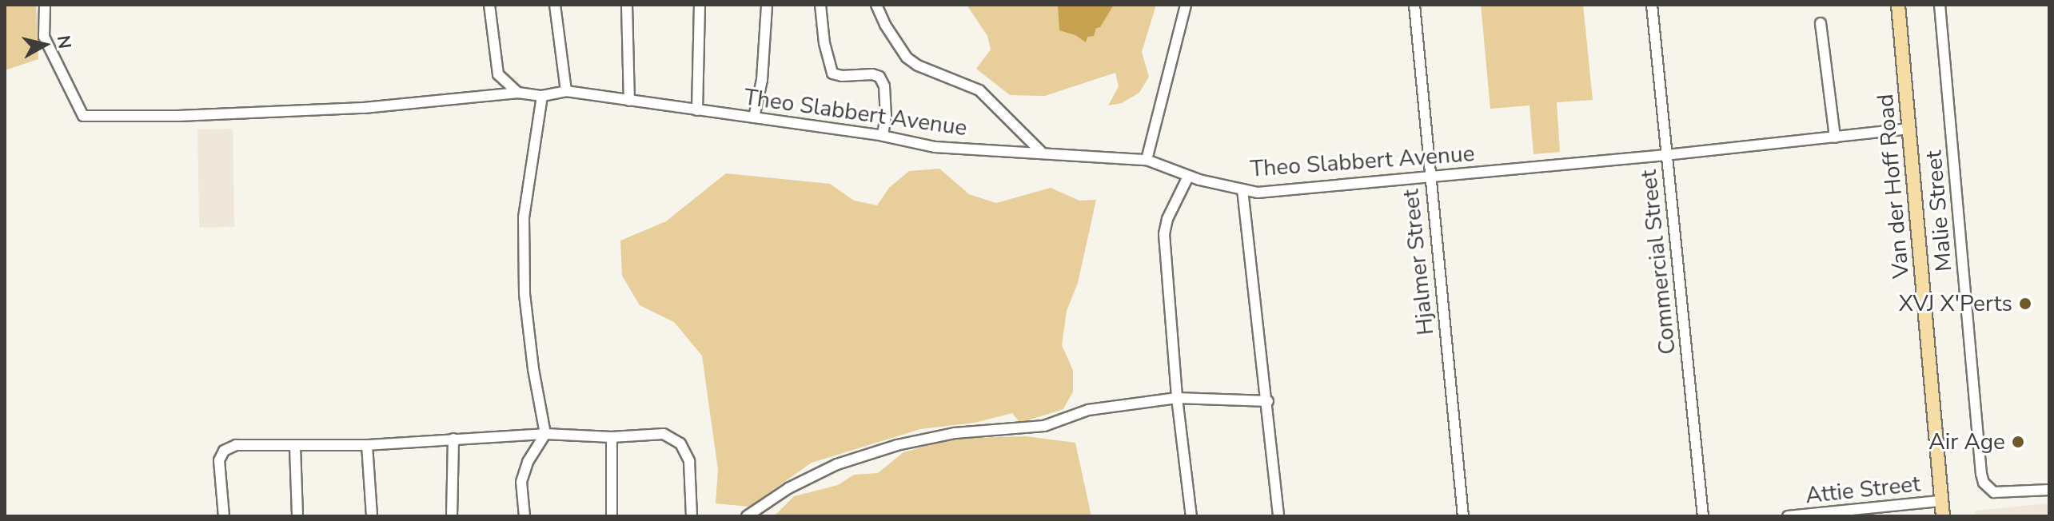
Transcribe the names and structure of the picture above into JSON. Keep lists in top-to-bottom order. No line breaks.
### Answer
{"streets":{"main road":["Van der Hoff Road"],"street":["Theo Slabbert Avenue","Malie Street","Hjalmer Street","Commercial Street","Attie Street"]},"crossings":[["Theo Slabbert Avenue","Van der Hoff Road"],["Theo Slabbert Avenue","Hjalmer Street"],["Theo Slabbert Avenue","Commercial Street"],["Van der Hoff Road","Attie Street"]],"places":["XVJ X'Perts","Air Age"],"north":"right"}
